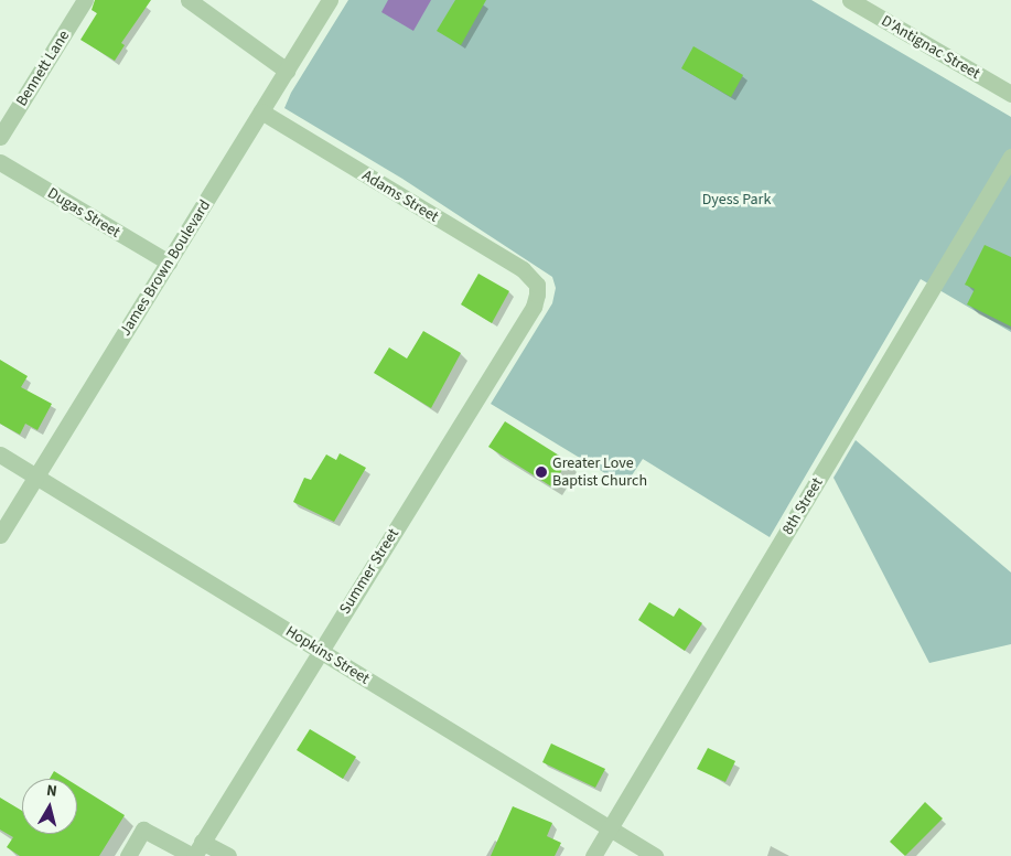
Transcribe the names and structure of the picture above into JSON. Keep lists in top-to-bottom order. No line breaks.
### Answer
{"streets":{"street":["D'Antignac Street","Bennett Lane","Adams Street","Dugas Street","James Brown Boulevard","8th Street","Summer Street","Hopkins Street"]},"crossings":[["Adams Street","James Brown Boulevard"],["Adams Street","Summer Street"],["Dugas Street","James Brown Boulevard"],["James Brown Boulevard","Hopkins Street"],["8th Street","Hopkins Street"],["Summer Street","Hopkins Street"]],"parks":["Dyess Park"],"places":["Greater Love Baptist Church"],"north":"top"}
